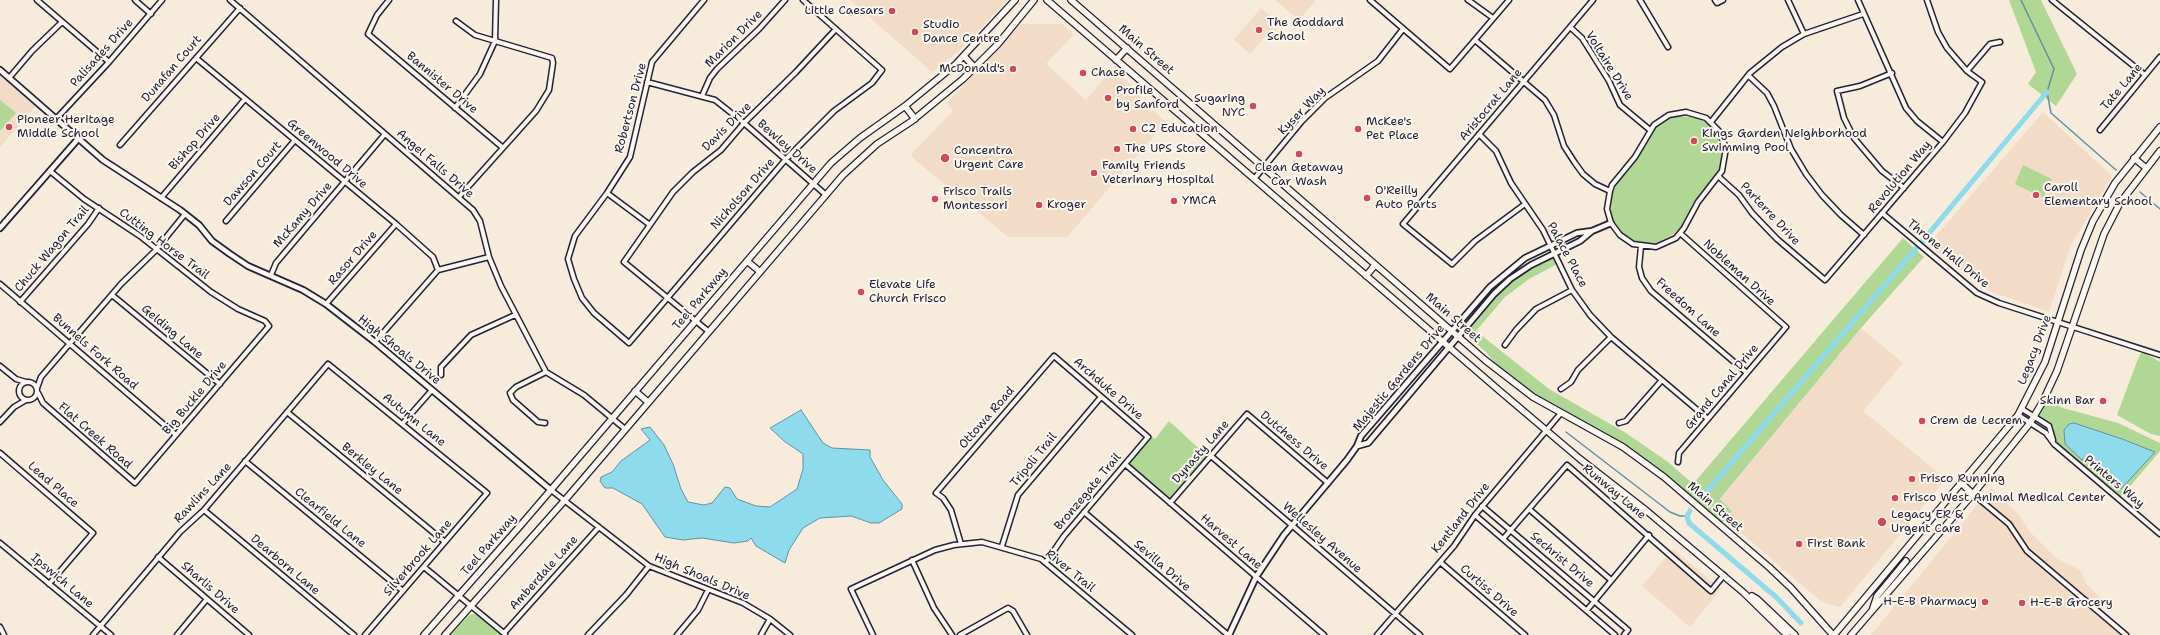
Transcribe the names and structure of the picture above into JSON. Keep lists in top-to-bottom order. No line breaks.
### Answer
{"streets":{"main road":["Main Street","Teel Parkway","Legacy Drive"],"street":["Marion Drive","Palisades Drive","Voltaire Drive","Dunafan Court","Bannister Drive","Tate Lane","Aristocrat Lane","Robertson Drive","Kyser Way","Davis Drive","Bishop Drive","Bewley Drive","Greenwood Drive","Angel Falls Drive","Dawson Court","Revolution Way","Nicholson Drive","Parterre Drive","McKamy Drive","Cutting Horse Trail","Chuck Wagon Trail","Throne Hall Drive","Palace Place","Rasor Drive","Nobleman Drive","Freedom Lane","Gelding Lane","High Shoals Drive","Bunnels Fork Road","Majestic Gardens Drive","Grand Canal Drive","Archduke Drive","Big Buckle Drive","Ottowa Road","Autumn Lane","Flat Creek Road","Dutchess Drive","Dynasty Lane","Tripoli Trail","Berkley Lane","Printers Way","Lead Place","Bronzegate Trail","Runway Lane","Rawlins Lane","Clearfield Lane","Kentland Drive","Wellesley Avenue","Harvest Lane","Silverbrook Lane","Sechrist Drive","Dearborn Lane","Sevilla Drive","River Trail","Amberdale Lane","Ipswich Lane","Sharlis Drive","Curtiss Drive"]},"crossings":[["Marion Drive","Bewley Drive"],["Main Street","Kyser Way"],["Main Street","Legacy Drive"],["Main Street","Majestic Gardens Drive"],["Main Street","Runway Lane"],["Main Street","Kentland Drive"],["Palisades Drive","High Shoals Drive"],["Voltaire Drive","Aristocrat Lane"],["Voltaire Drive","Parterre Drive"],["Voltaire Drive","Nobleman Drive"],["Voltaire Drive","Freedom Lane"],["Voltaire Drive","Majestic Gardens Drive"],["Dunafan Court","Greenwood Drive"],["Dunafan Court","Angel Falls Drive"],["Aristocrat Lane","Palace Place"],["Robertson Drive","Bewley Drive"],["Robertson Drive","Nicholson Drive"],["Davis Drive","Bewley Drive"],["Davis Drive","Nicholson Drive"],["Bishop Drive","Greenwood Drive"],["Bishop Drive","High Shoals Drive"],["Bewley Drive","Nicholson Drive"],["Bewley Drive","Teel Parkway"],["Greenwood Drive","Dawson Court"],["Greenwood Drive","McKamy Drive"],["Greenwood Drive","Rasor Drive"],["Angel Falls Drive","McKamy Drive"],["Revolution Way","Parterre Drive"],["Revolution Way","Throne Hall Drive"],["Parterre Drive","Nobleman Drive"],["Parterre Drive","Freedom Lane"],["Parterre Drive","Majestic Gardens Drive"],["McKamy Drive","High Shoals Drive"],["Cutting Horse Trail","Chuck Wagon Trail"],["Cutting Horse Trail","Big Buckle Drive"],["Chuck Wagon Trail","Bunnels Fork Road"],["Throne Hall Drive","Legacy Drive"],["Palace Place","Majestic Gardens Drive"],["Palace Place","Grand Canal Drive"],["Rasor Drive","High Shoals Drive"],["Nobleman Drive","Freedom Lane"],["Nobleman Drive","Majestic Gardens Drive"],["Nobleman Drive","Grand Canal Drive"],["Teel Parkway","High Shoals Drive"],["Freedom Lane","Majestic Gardens Drive"],["Freedom Lane","Grand Canal Drive"],["Gelding Lane","Big Buckle Drive"],["High Shoals Drive","Amberdale Lane"],["Legacy Drive","Printers Way"],["Bunnels Fork Road","Big Buckle Drive"],["Majestic Gardens Drive","Dutchess Drive"],["Majestic Gardens Drive","Wellesley Avenue"],["Majestic Gardens Drive","Harvest Lane"],["Majestic Gardens Drive","Sevilla Drive"],["Archduke Drive","Ottowa Road"],["Archduke Drive","Tripoli Trail"],["Archduke Drive","Bronzegate Trail"],["Big Buckle Drive","Flat Creek Road"],["Ottowa Road","River Trail"],["Autumn Lane","Rawlins Lane"],["Autumn Lane","Silverbrook Lane"],["Dutchess Drive","Dynasty Lane"],["Dynasty Lane","Wellesley Avenue"],["Dynasty Lane","Harvest Lane"],["Tripoli Trail","River Trail"],["Berkley Lane","Rawlins Lane"],["Berkley Lane","Silverbrook Lane"],["Lead Place","Ipswich Lane"],["Bronzegate Trail","Harvest Lane"],["Bronzegate Trail","Sevilla Drive"],["Bronzegate Trail","River Trail"],["Rawlins Lane","Clearfield Lane"],["Rawlins Lane","Dearborn Lane"],["Rawlins Lane","Ipswich Lane"],["Rawlins Lane","Sharlis Drive"],["Clearfield Lane","Silverbrook Lane"],["Kentland Drive","Wellesley Avenue"],["Kentland Drive","Sechrist Drive"],["Kentland Drive","Curtiss Drive"]],"places":["Little Caesars","The Goddard School","Studio Dance Centre","McDonald's","Chase","Profile by Sanford","Sugaring NYC","Pioneer Heritage Middle School","C2 Education","McKee's Pet Place","Kings Garden Neighborhood Swimming Pool","The UPS Store","Clean Getaway Car Wash","Concentra Urgent Care","Family Friends Veterinary Hospital","Caroll Elementary School","O'Reilly Auto Parts","Frisco Trails Montessori","YMCA","Kroger","Elevate Life Church Frisco","Skinn Bar","Crem de Lecrem","Frisco Running","Frisco West Animal Medical Center","Legacy ER & Urgent Care","First Bank","H-E-B Pharmacy","H-E-B Grocery"]}
